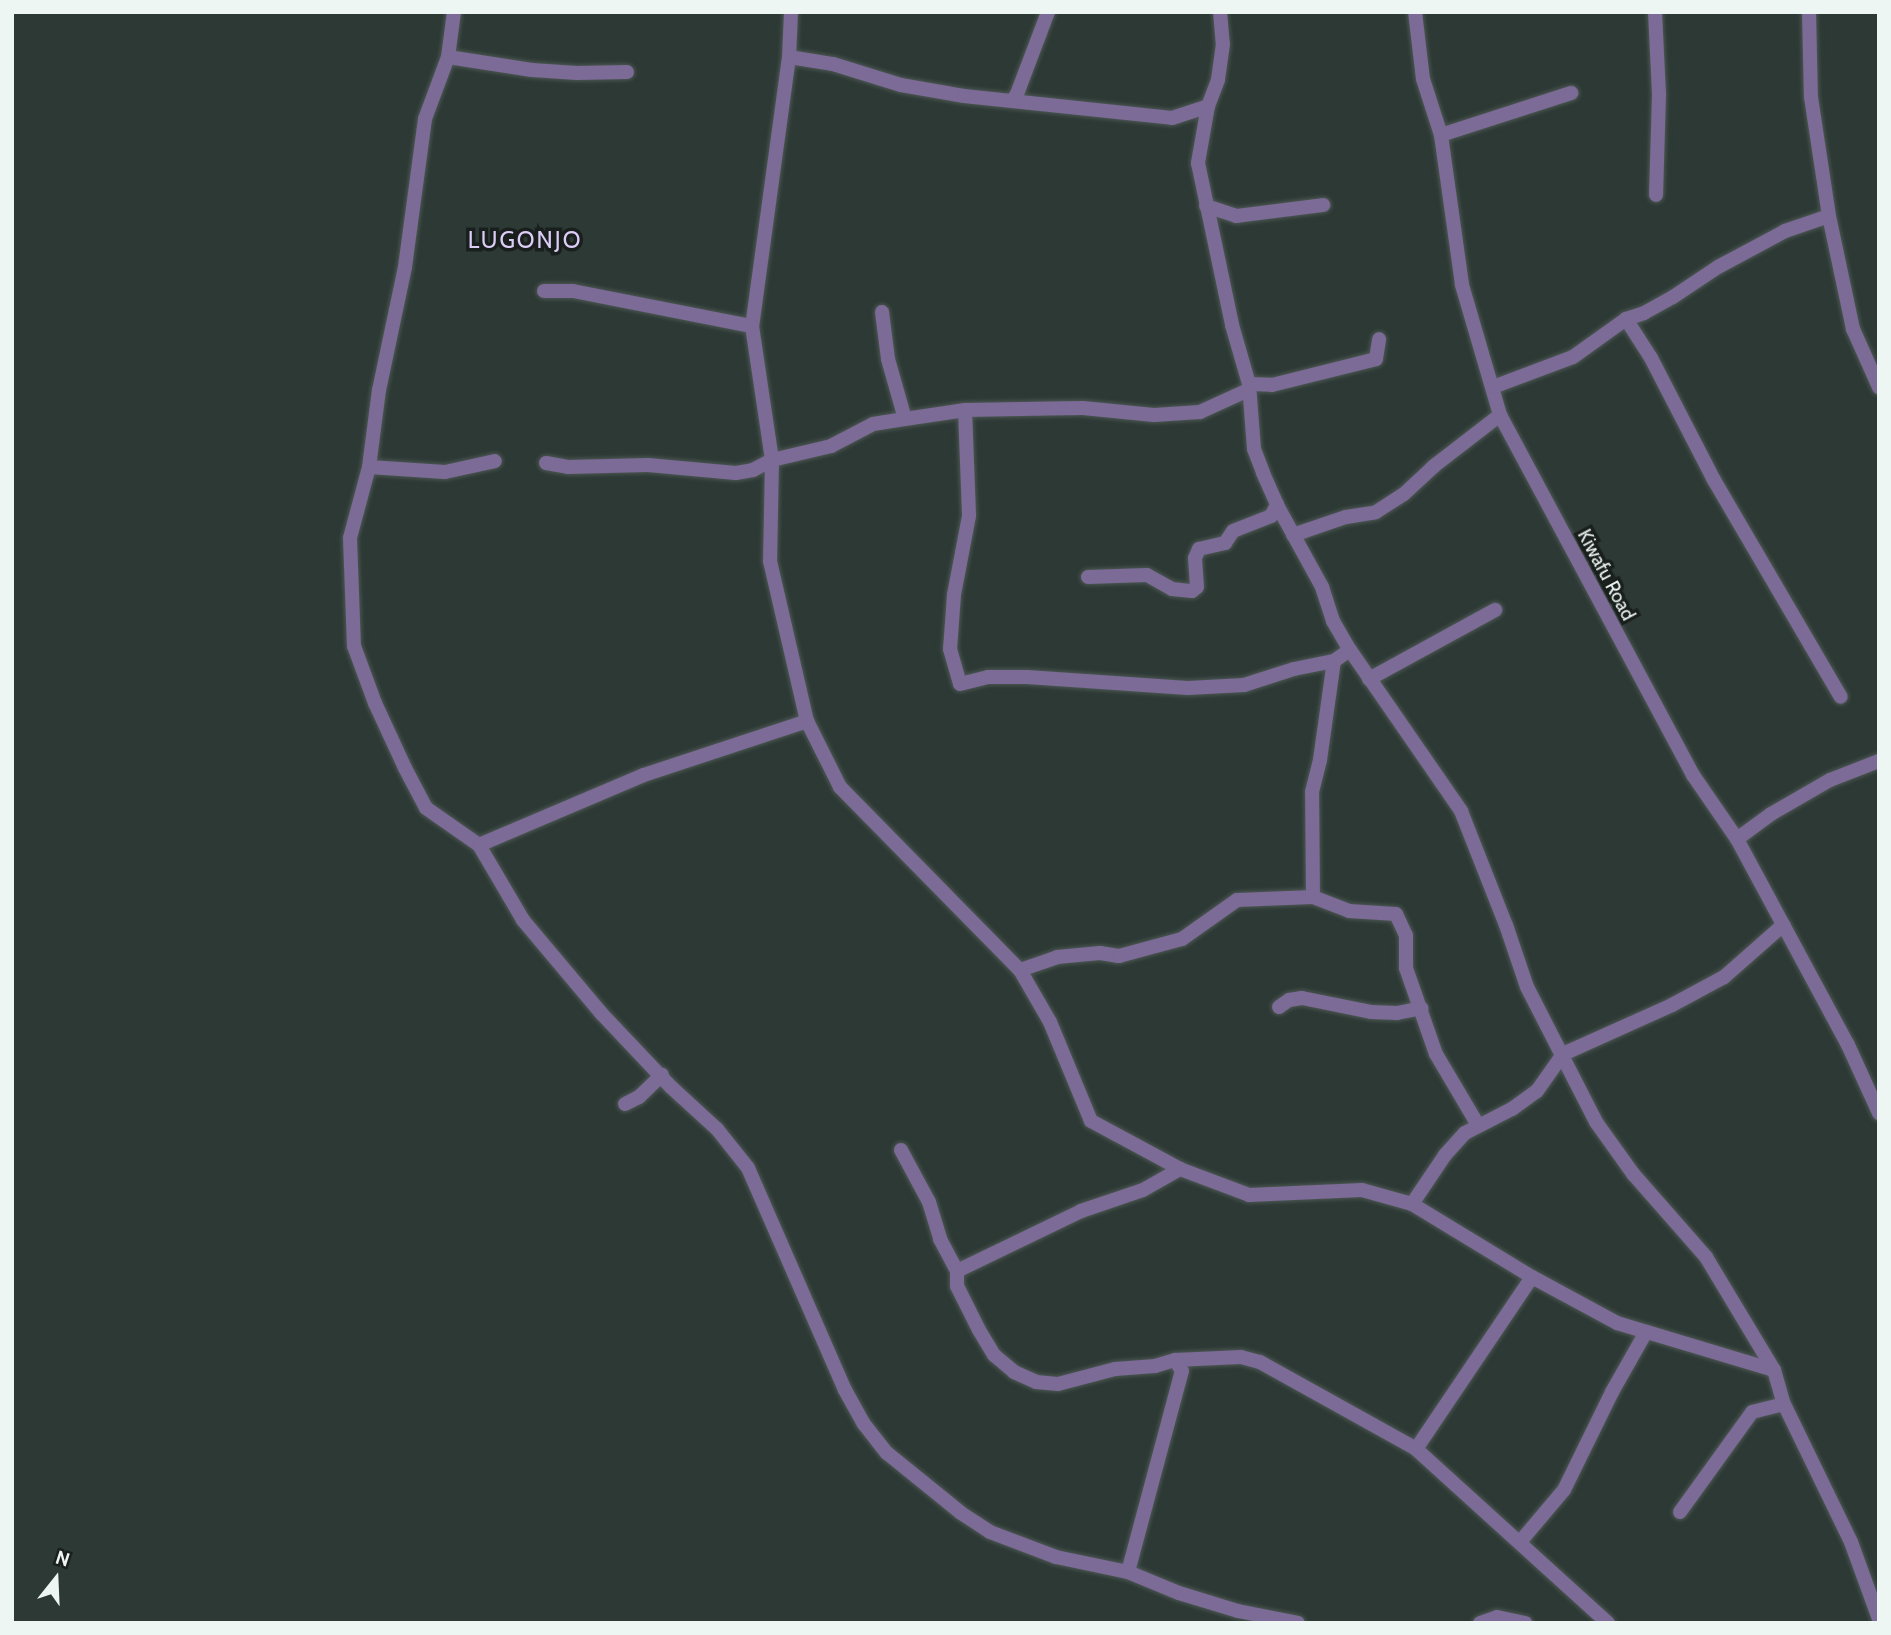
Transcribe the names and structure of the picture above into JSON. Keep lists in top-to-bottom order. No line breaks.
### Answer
{"streets":{"street":["Kiwafu Road"]},"districts":["LUGONJO"],"north":"top"}
